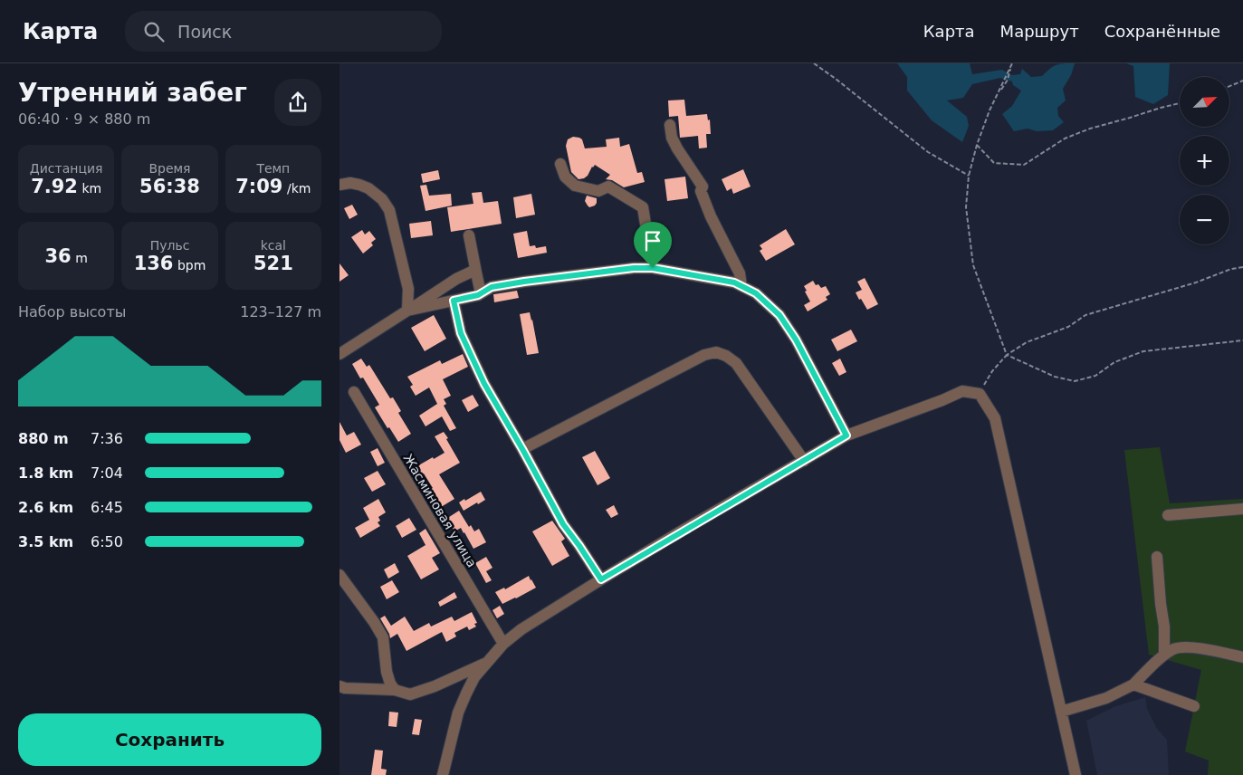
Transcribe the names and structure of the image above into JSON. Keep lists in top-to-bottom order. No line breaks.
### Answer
{"streets":{"street":["Жасминовая улица"]},"north":"top right","page":{"header":"Карта","search":"Поиск","nav":["Карта","Маршрут","Сохранённые"],"heading":["Утренний забег","06:40 · 9 × 880 m"],"map_buttons":["+","−"],"stats":[["Дистанция","7.92 km"],["Время","56:38"],["Темп","7:09 /km"],["36 m"],["Пульс","136 bpm"],["kcal","521"]],"chart":["Набор высоты","123–127 m"],"list":[{"name":"880 m","note":"7:36"},{"name":"1.8 km","note":"7:04"},{"name":"2.6 km","note":"6:45"},{"name":"3.5 km","note":"6:50"}],"buttons":"Сохранить"}}
